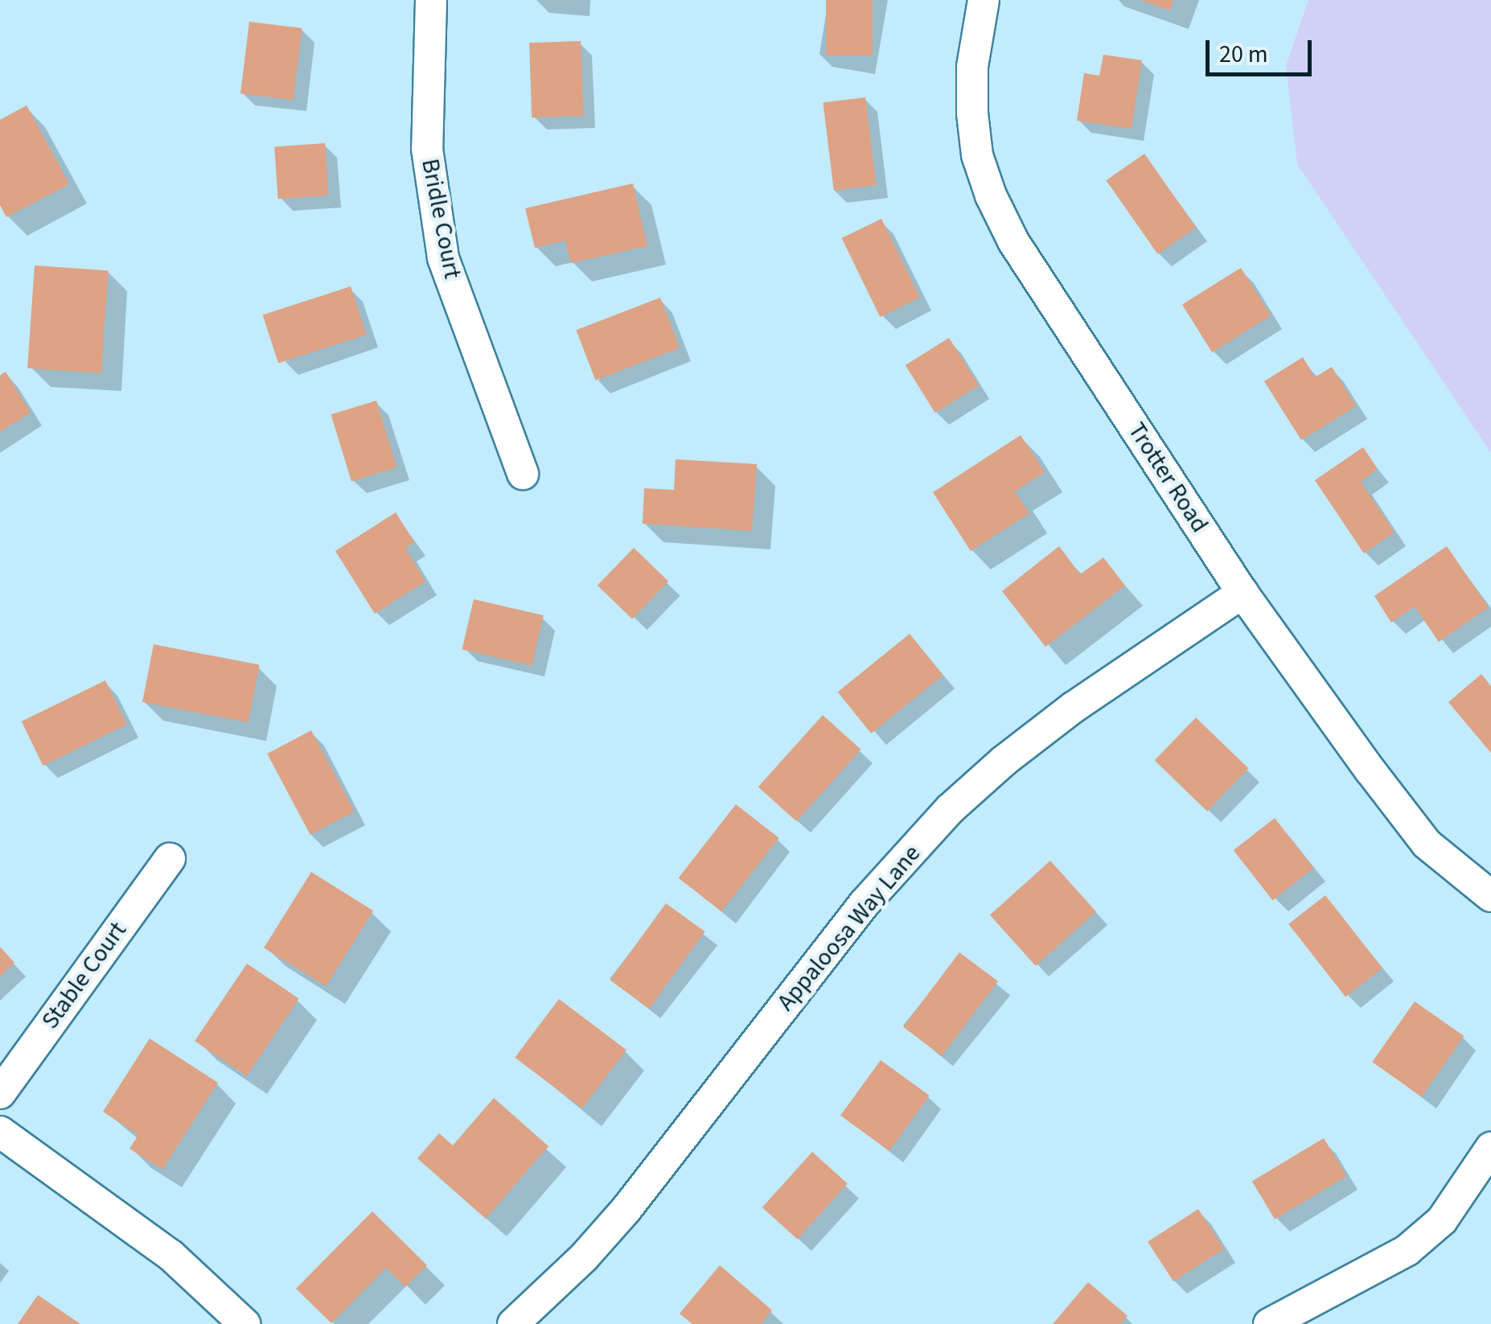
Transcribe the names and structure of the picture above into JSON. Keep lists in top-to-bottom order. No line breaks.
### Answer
{"streets":{"street":["Bridle Court","Trotter Road","Appaloosa Way Lane","Stable Court"]},"crossings":[["Trotter Road","Appaloosa Way Lane"]],"scale_bar":"20 m"}
